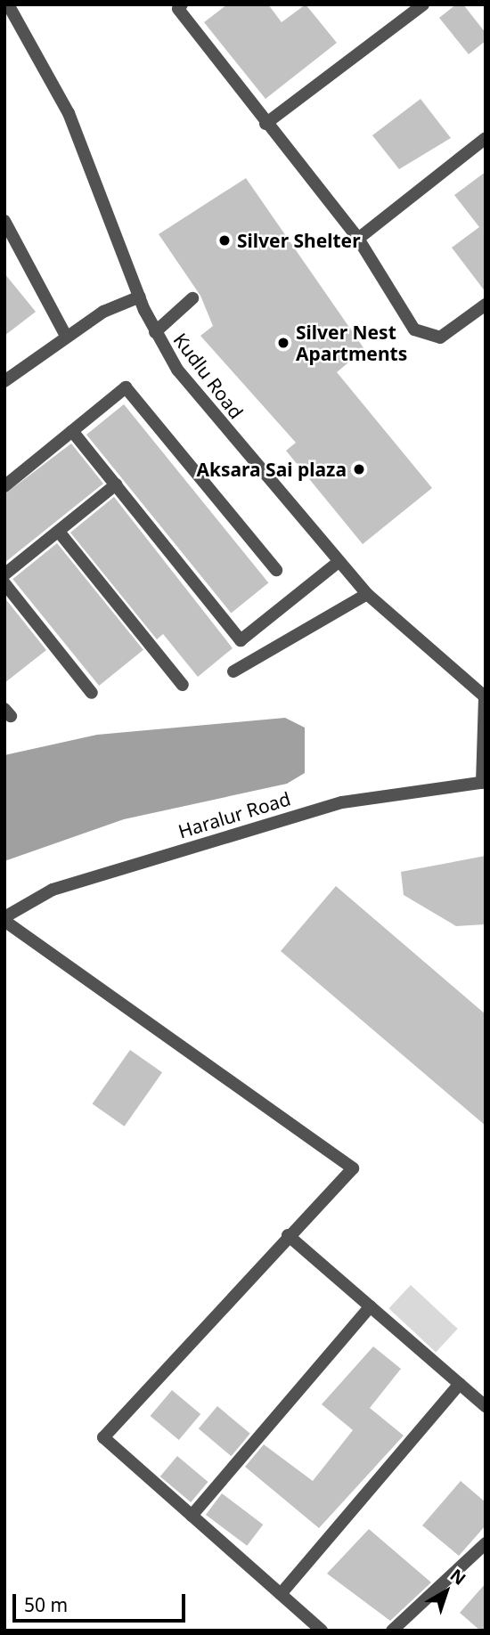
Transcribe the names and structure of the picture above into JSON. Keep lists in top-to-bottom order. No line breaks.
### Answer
{"streets":{"street":["Kudlu Road","Haralur Road"]},"places":["Silver Shelter","Silver Nest Apartments","Aksara Sai plaza"],"scale_bar":"50 m","north":"top right"}
